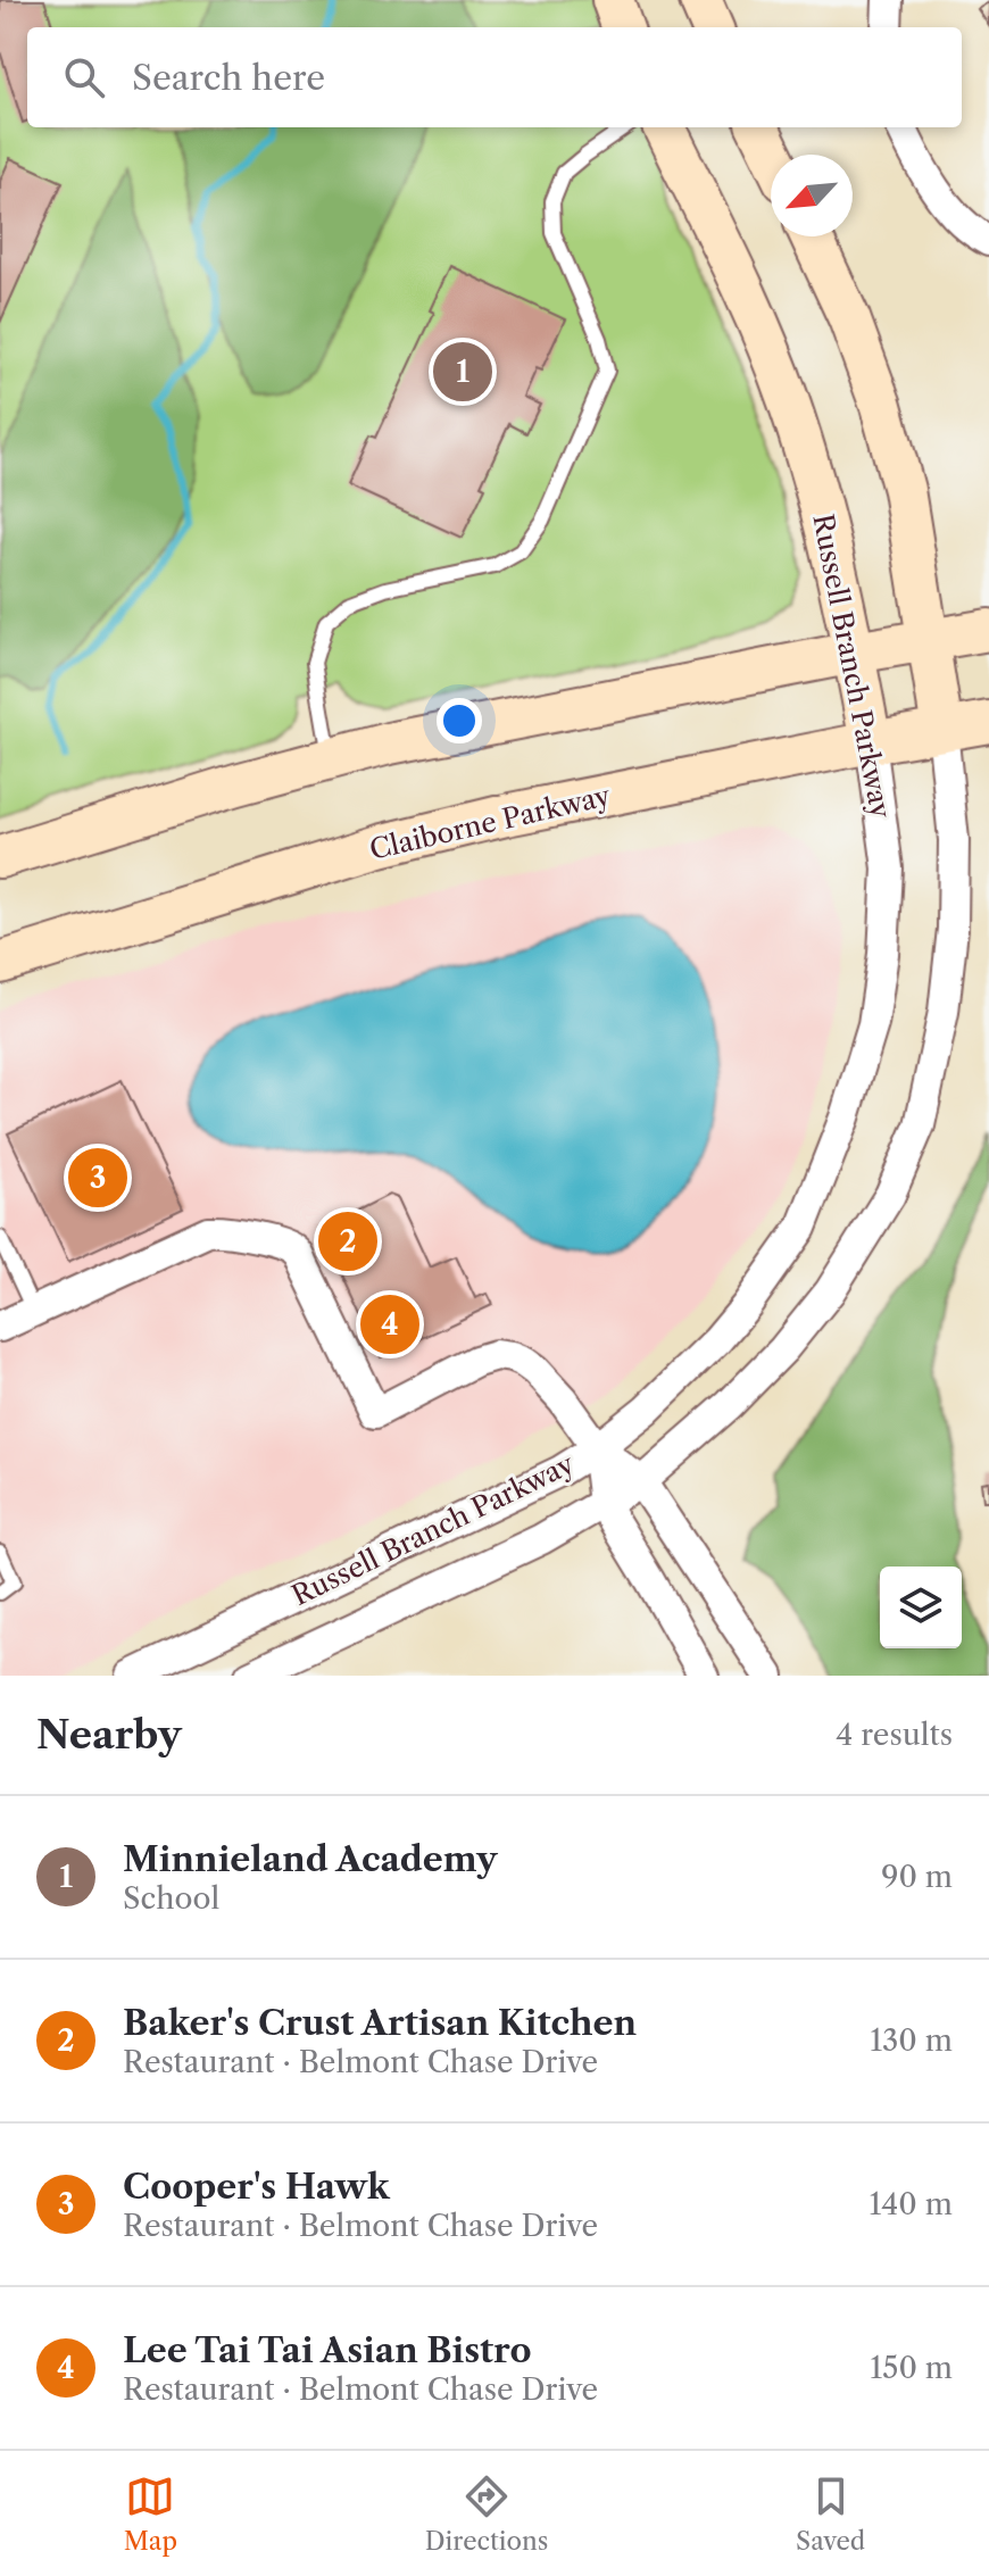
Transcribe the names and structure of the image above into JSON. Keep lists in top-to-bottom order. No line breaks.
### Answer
{"streets":{"main road":["Russell Branch Parkway","Claiborne Parkway"]},"crossings":[["Russell Branch Parkway","Claiborne Parkway"]],"north":"bottom left","page":{"search":"Search here","pins":["1","3","2","4"],"heading":["Nearby","4 results"],"list":[{"mark":"1","name":"Minnieland Academy","note":"School","value":"90 m"},{"mark":"2","name":"Baker's Crust Artisan Kitchen","note":"Restaurant · Belmont Chase Drive","value":"130 m"},{"mark":"3","name":"Cooper's Hawk","note":"Restaurant · Belmont Chase Drive","value":"140 m"},{"mark":"4","name":"Lee Tai Tai Asian Bistro","note":"Restaurant · Belmont Chase Drive","value":"150 m"}],"nav":["Map","Directions","Saved"]}}
